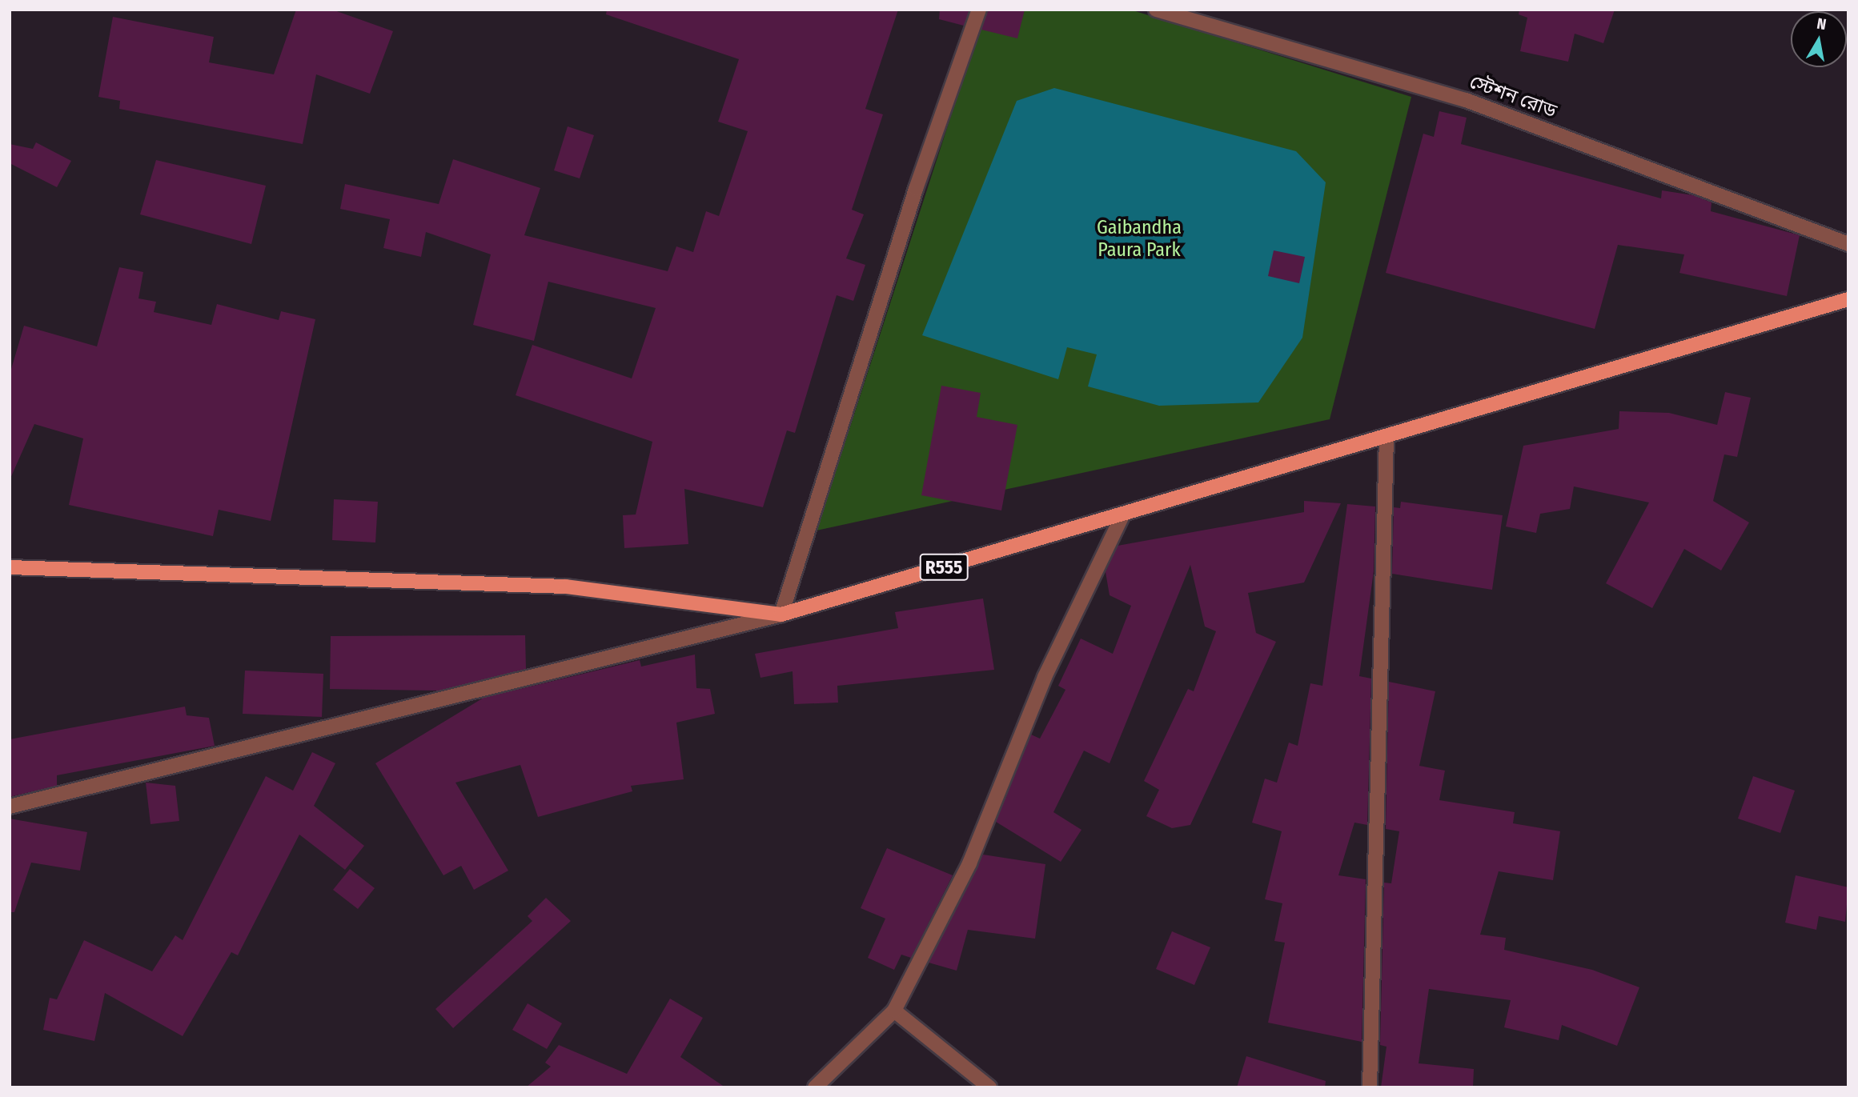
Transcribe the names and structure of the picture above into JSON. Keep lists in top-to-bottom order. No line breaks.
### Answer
{"streets":{"main road":["R555"],"street":["স্টেশন রোড"]},"parks":["Gaibandha Paura Park"],"north":"top"}
